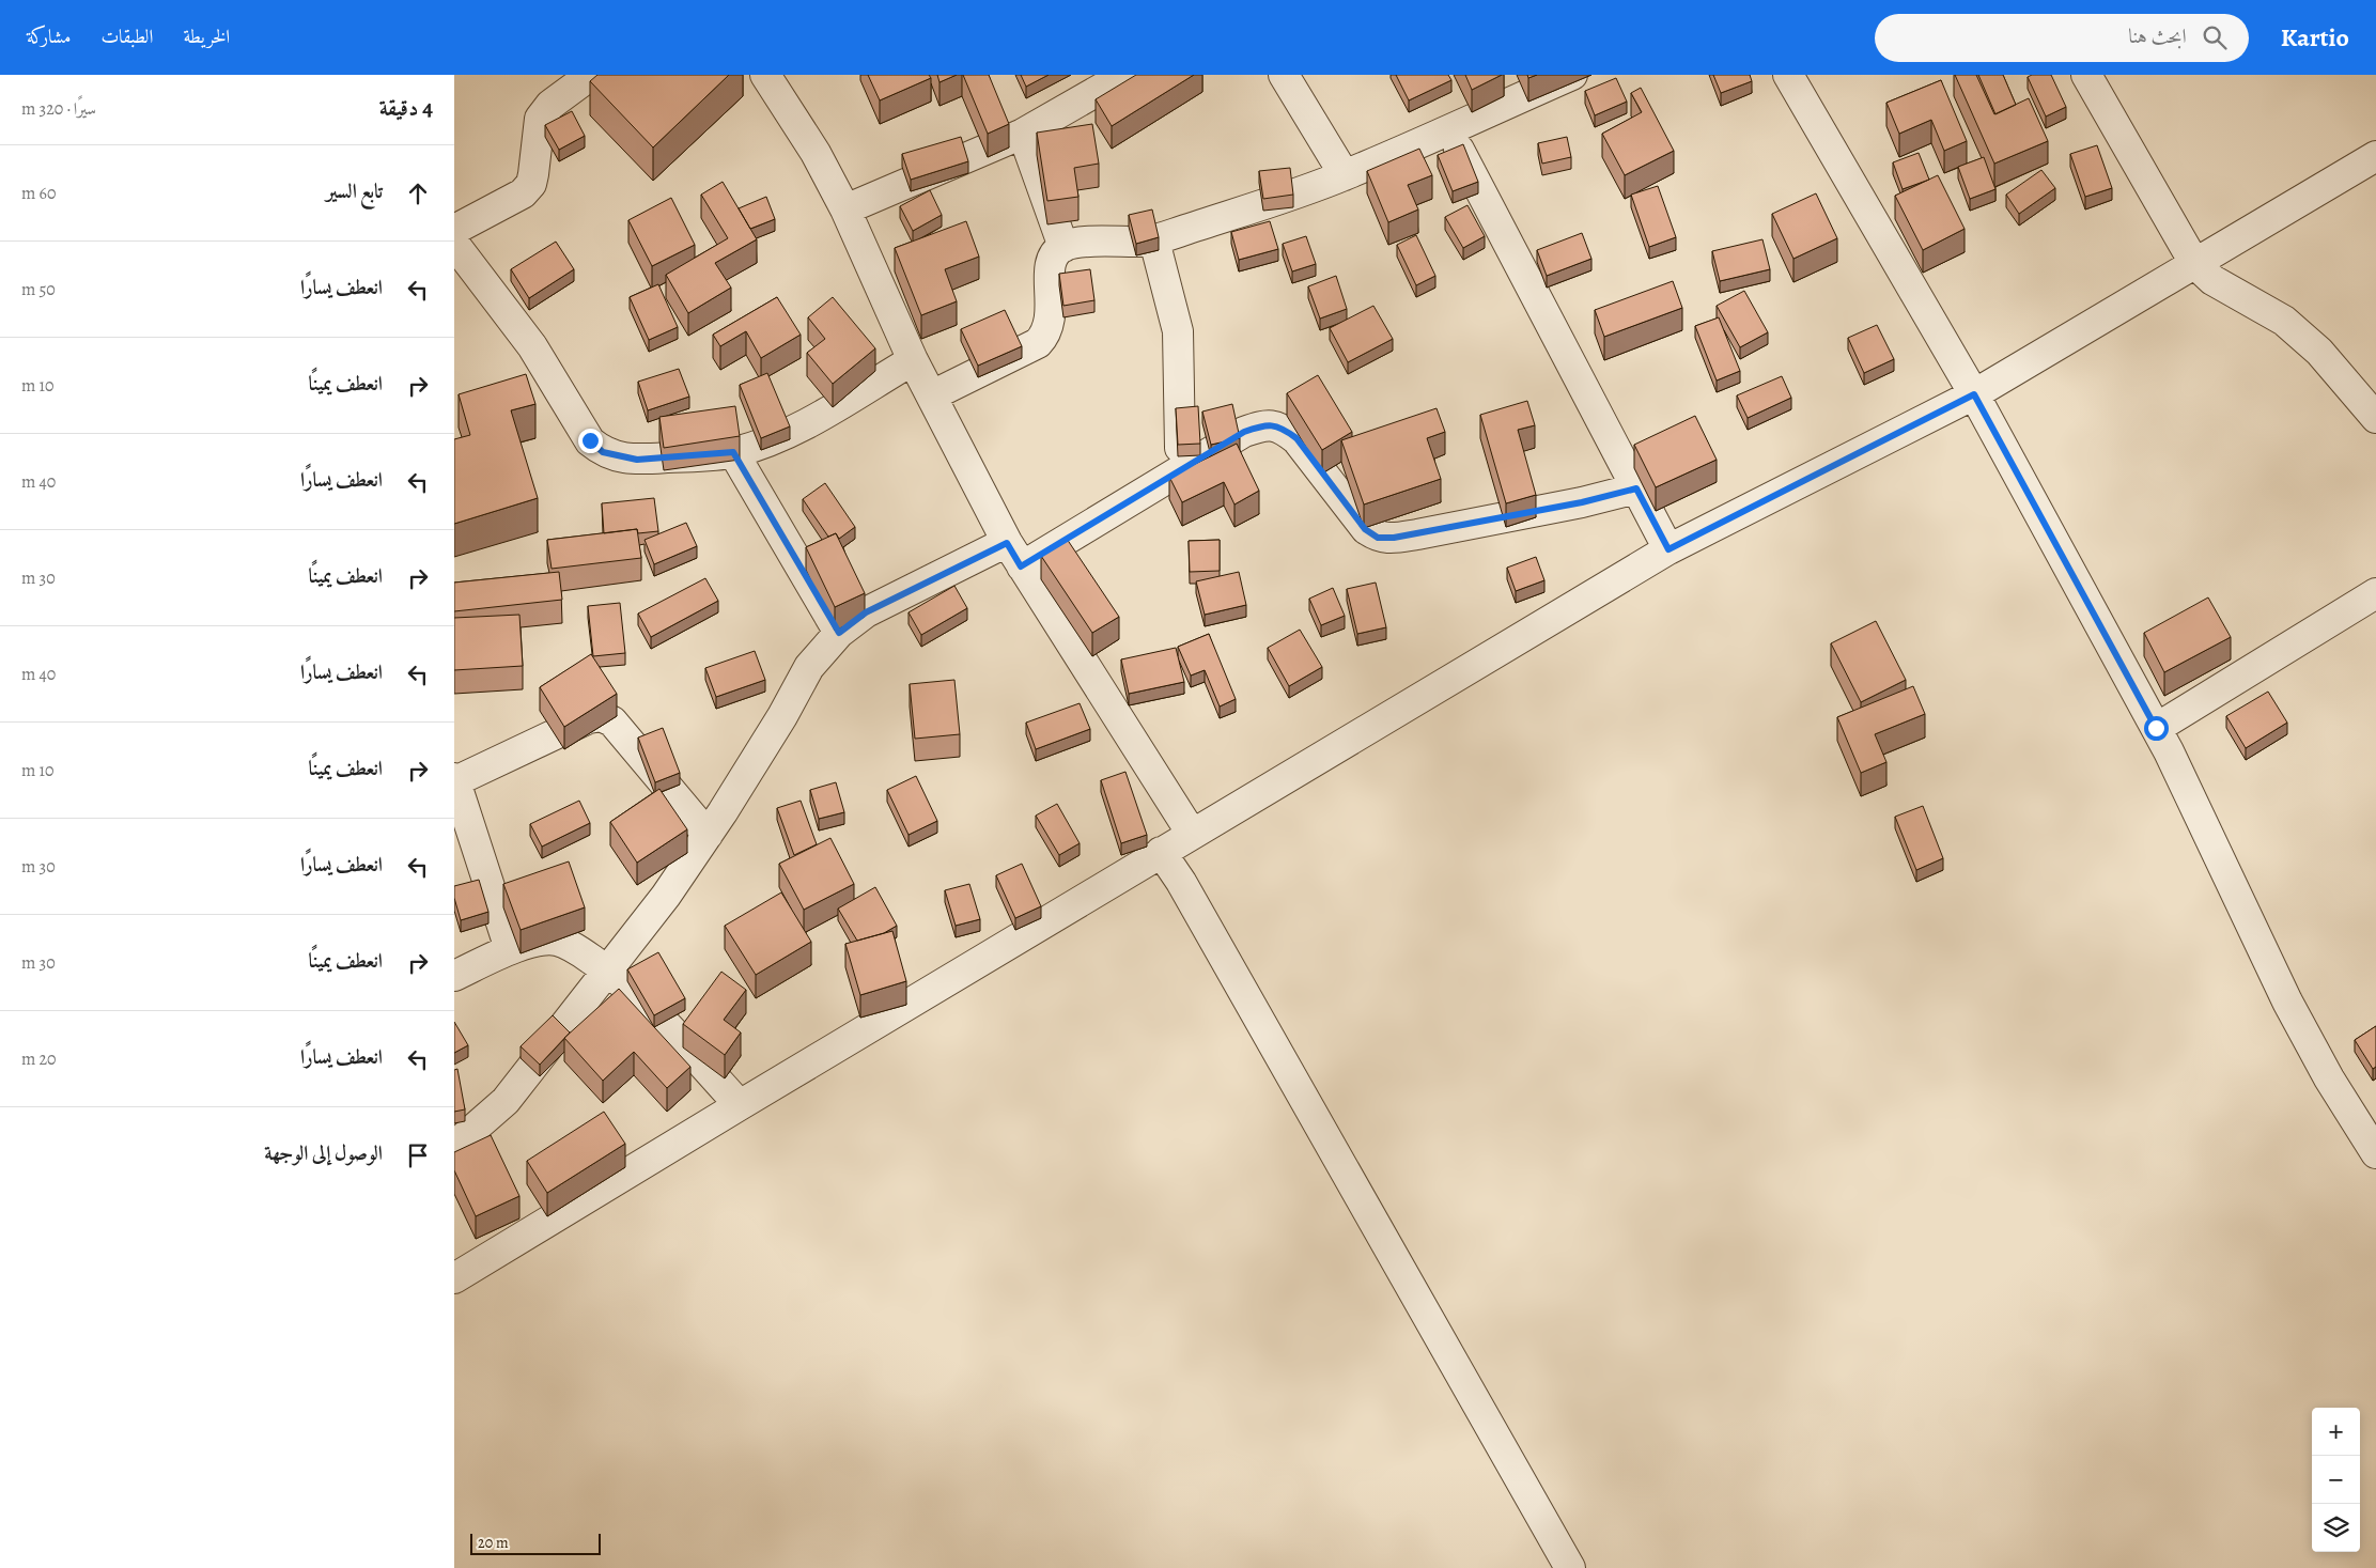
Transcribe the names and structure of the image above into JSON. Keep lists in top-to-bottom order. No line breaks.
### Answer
{"scale_bar":"20 m","page":{"header":"Kartio","search":"ابحث هنا","nav":["الخريطة","الطبقات","مشاركة"],"heading":["4 دقيقة","سيرًا · 320 m"],"list":[["تابع السير","60 m"],["انعطف يسارًا","50 m"],["انعطف يمينًا","10 m"],["انعطف يسارًا","40 m"],["انعطف يمينًا","30 m"],["انعطف يسارًا","40 m"],["انعطف يمينًا","10 m"],["انعطف يسارًا","30 m"],["انعطف يمينًا","30 m"],["انعطف يسارًا","20 m"],"الوصول إلى الوجهة"],"map_buttons":["+","−"],"scale":"20 m"}}
